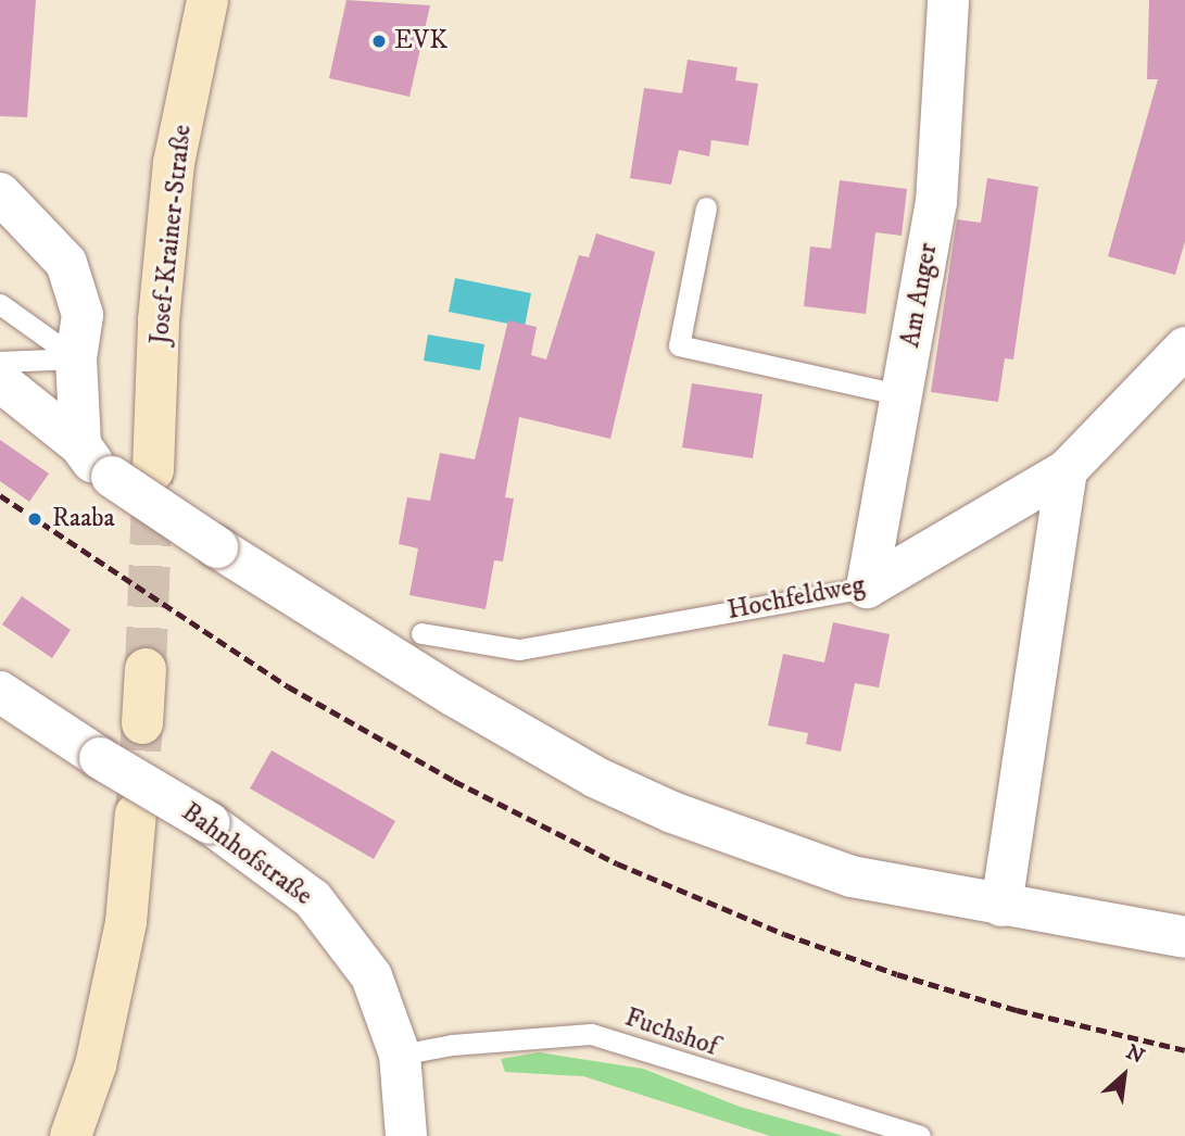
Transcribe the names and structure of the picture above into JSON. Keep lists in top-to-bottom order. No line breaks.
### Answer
{"streets":{"main road":["Josef-Krainer-Straße"],"street":["Am Anger","Hochfeldweg","Bahnhofstraße"],"lane":["Fuchshof"]},"crossings":[["Am Anger","Hochfeldweg"],["Bahnhofstraße","Fuchshof"]],"places":["EVK","Raaba"],"north":"top right"}
